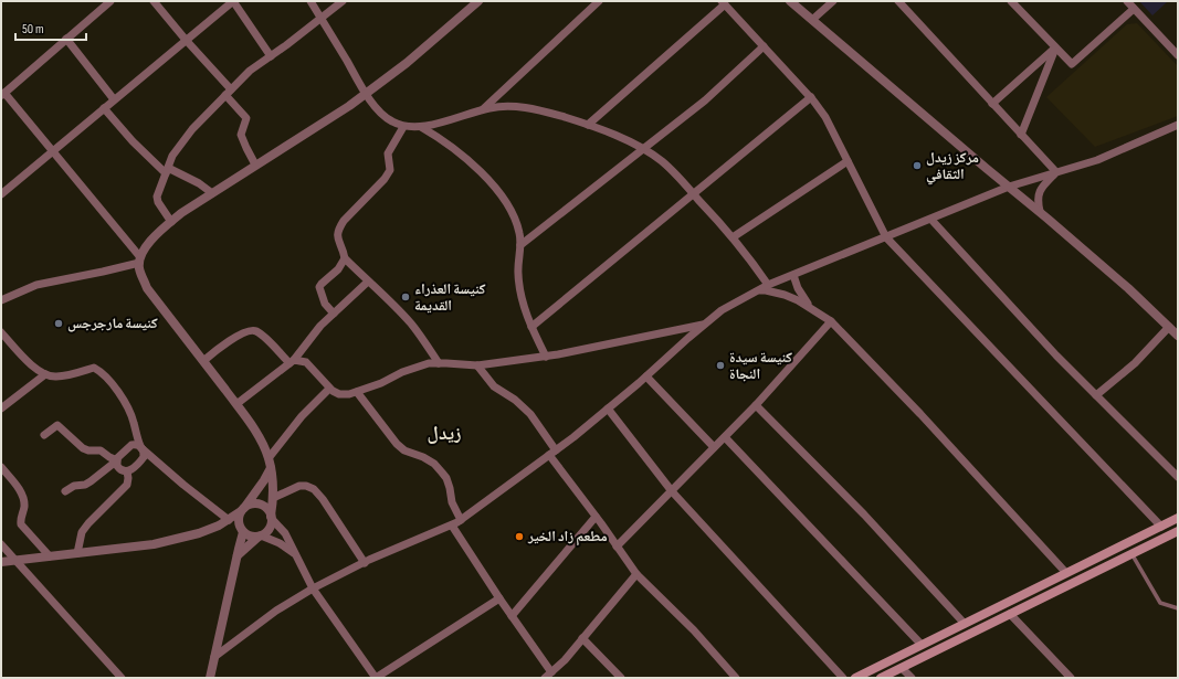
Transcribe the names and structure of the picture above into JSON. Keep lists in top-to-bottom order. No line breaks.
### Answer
{"districts":["زيدل"],"places":["مركز زيدل الثقافي","كنيسة العذراء القديمة","كنيسة مارجرجس","كنيسة سيدة النجاة","مطعم زاد الخير"],"scale_bar":"50 m"}
